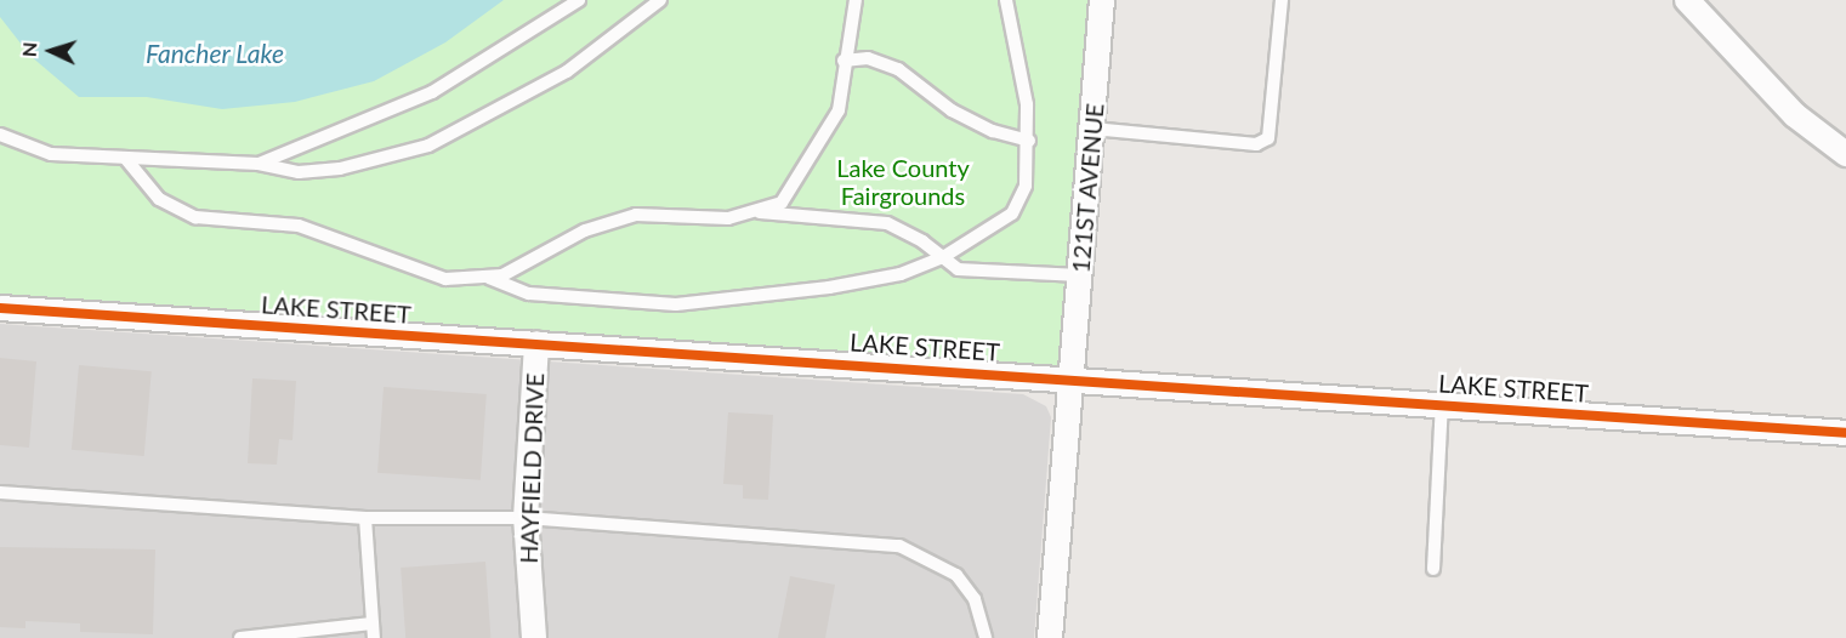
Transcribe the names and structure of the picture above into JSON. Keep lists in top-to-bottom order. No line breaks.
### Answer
{"streets":{"street":["121ST AVENUE","LAKE STREET","HAYFIELD DRIVE"]},"crossings":[["121ST AVENUE","LAKE STREET"],["LAKE STREET","HAYFIELD DRIVE"]],"water":["Fancher Lake"],"parks":["Lake County Fairgrounds"],"north":"left"}
